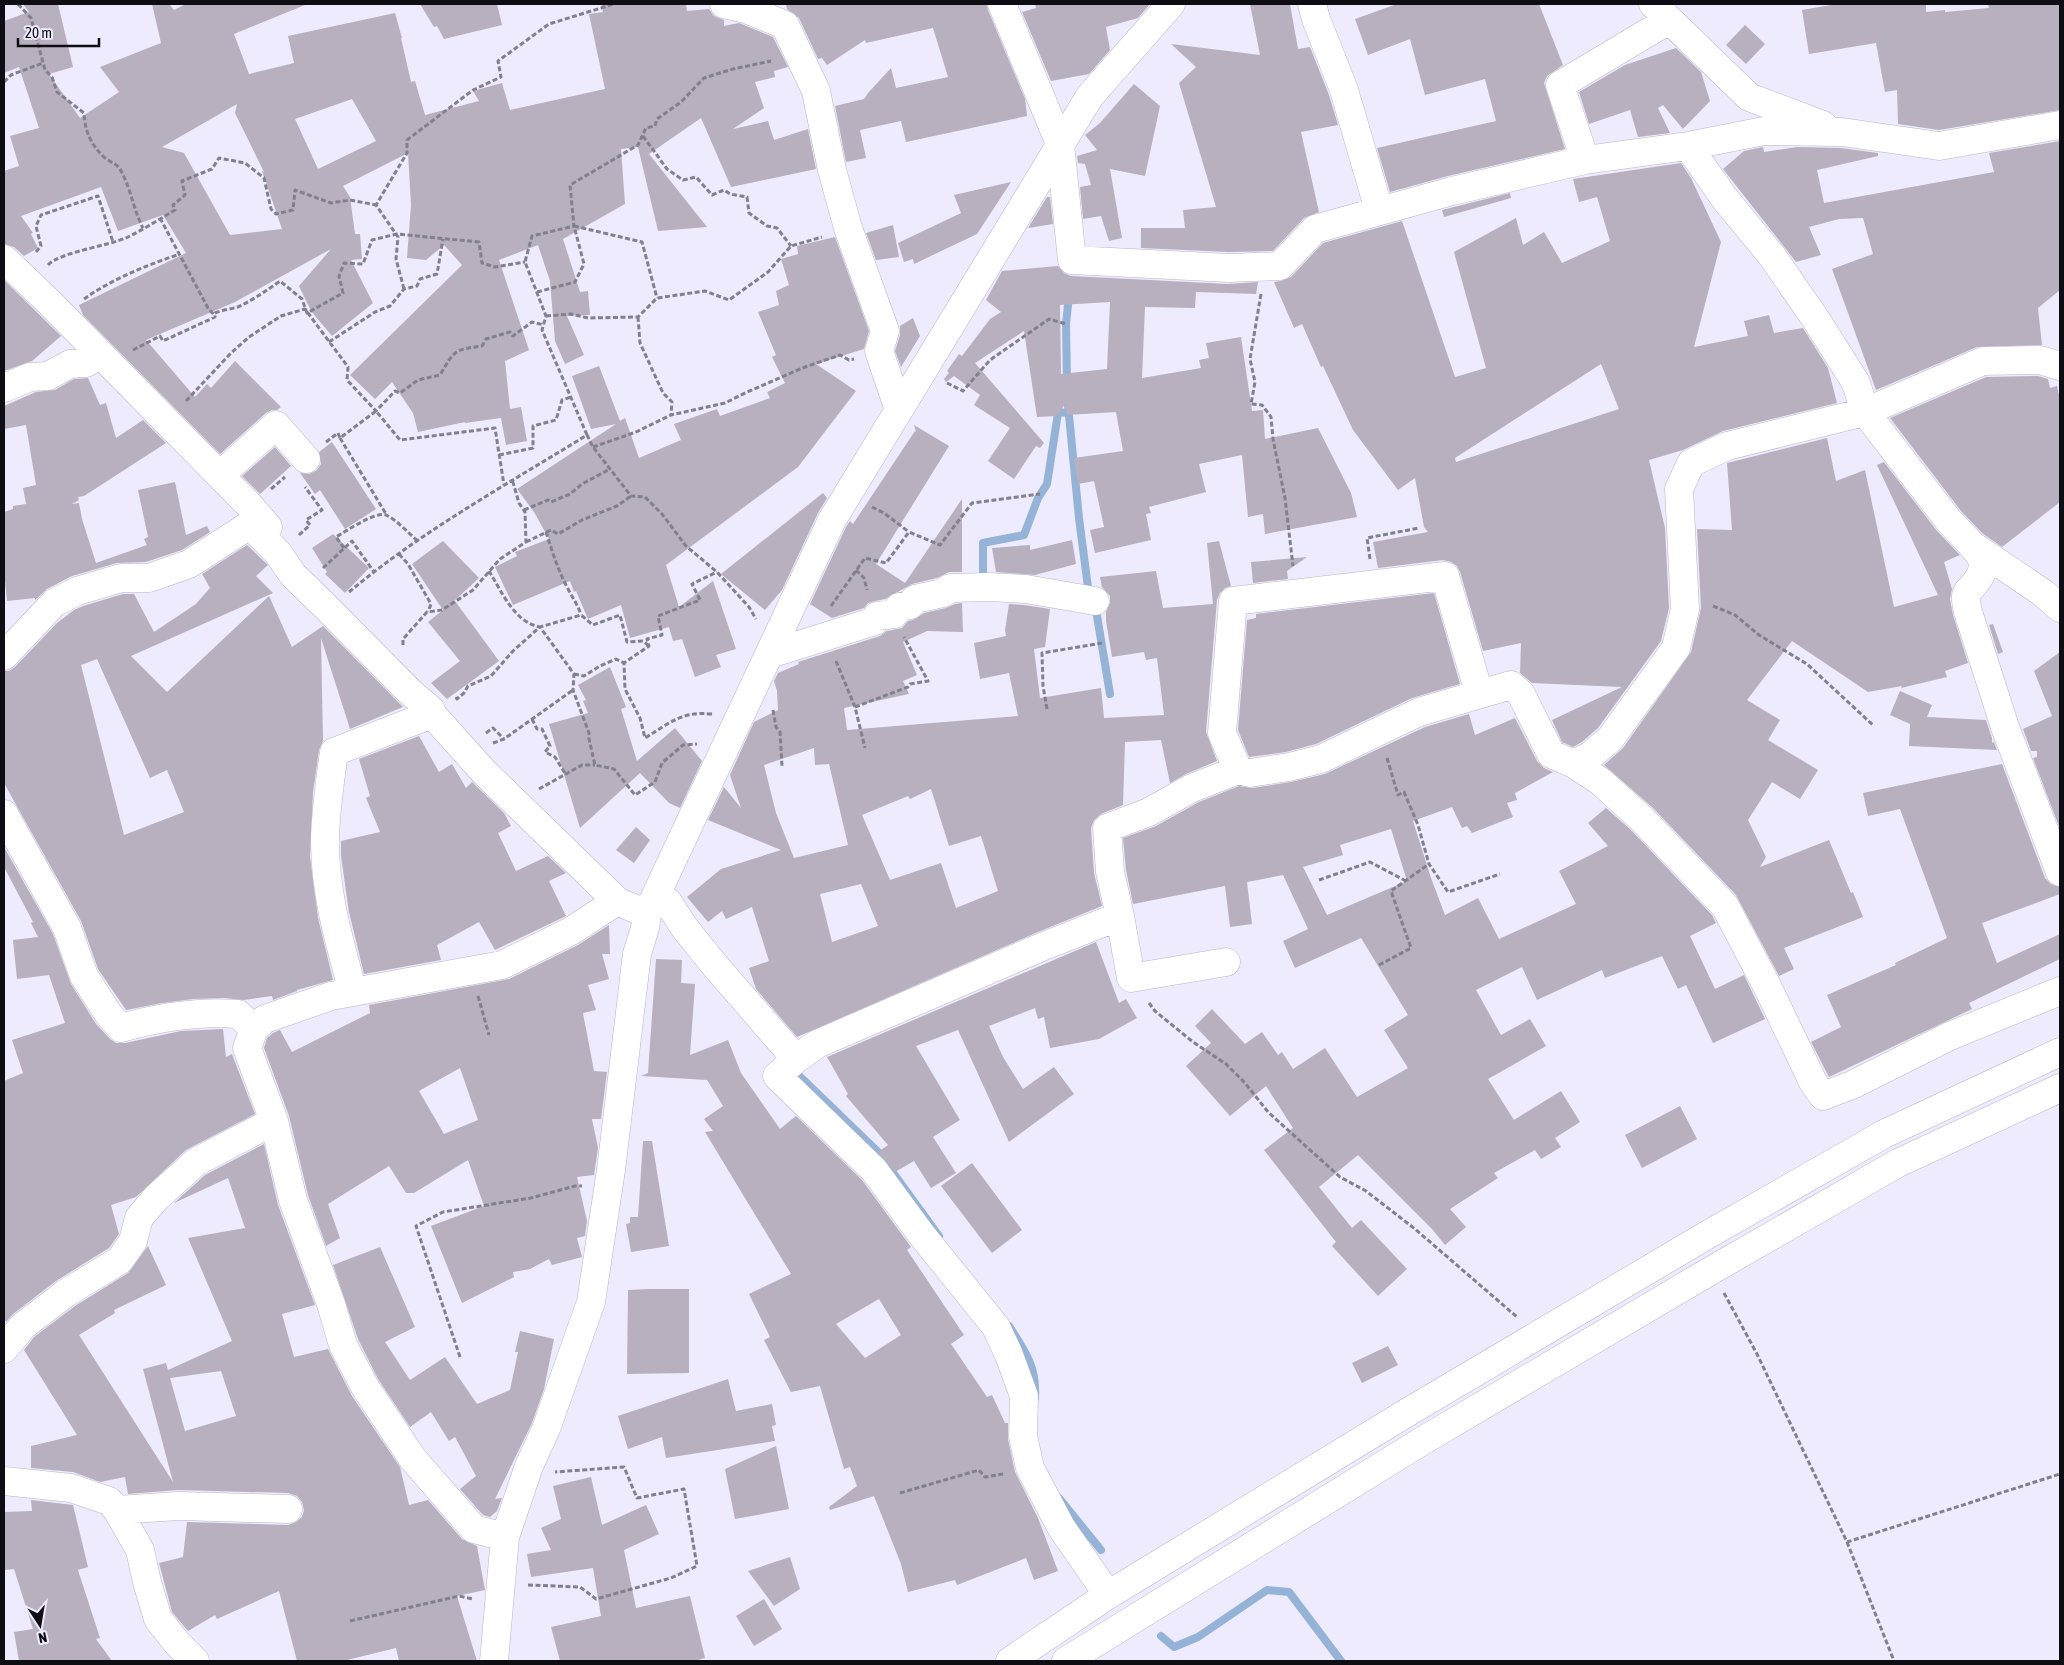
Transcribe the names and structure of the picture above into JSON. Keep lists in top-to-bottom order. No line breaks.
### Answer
{"scale_bar":"20 m","north":"bottom"}
